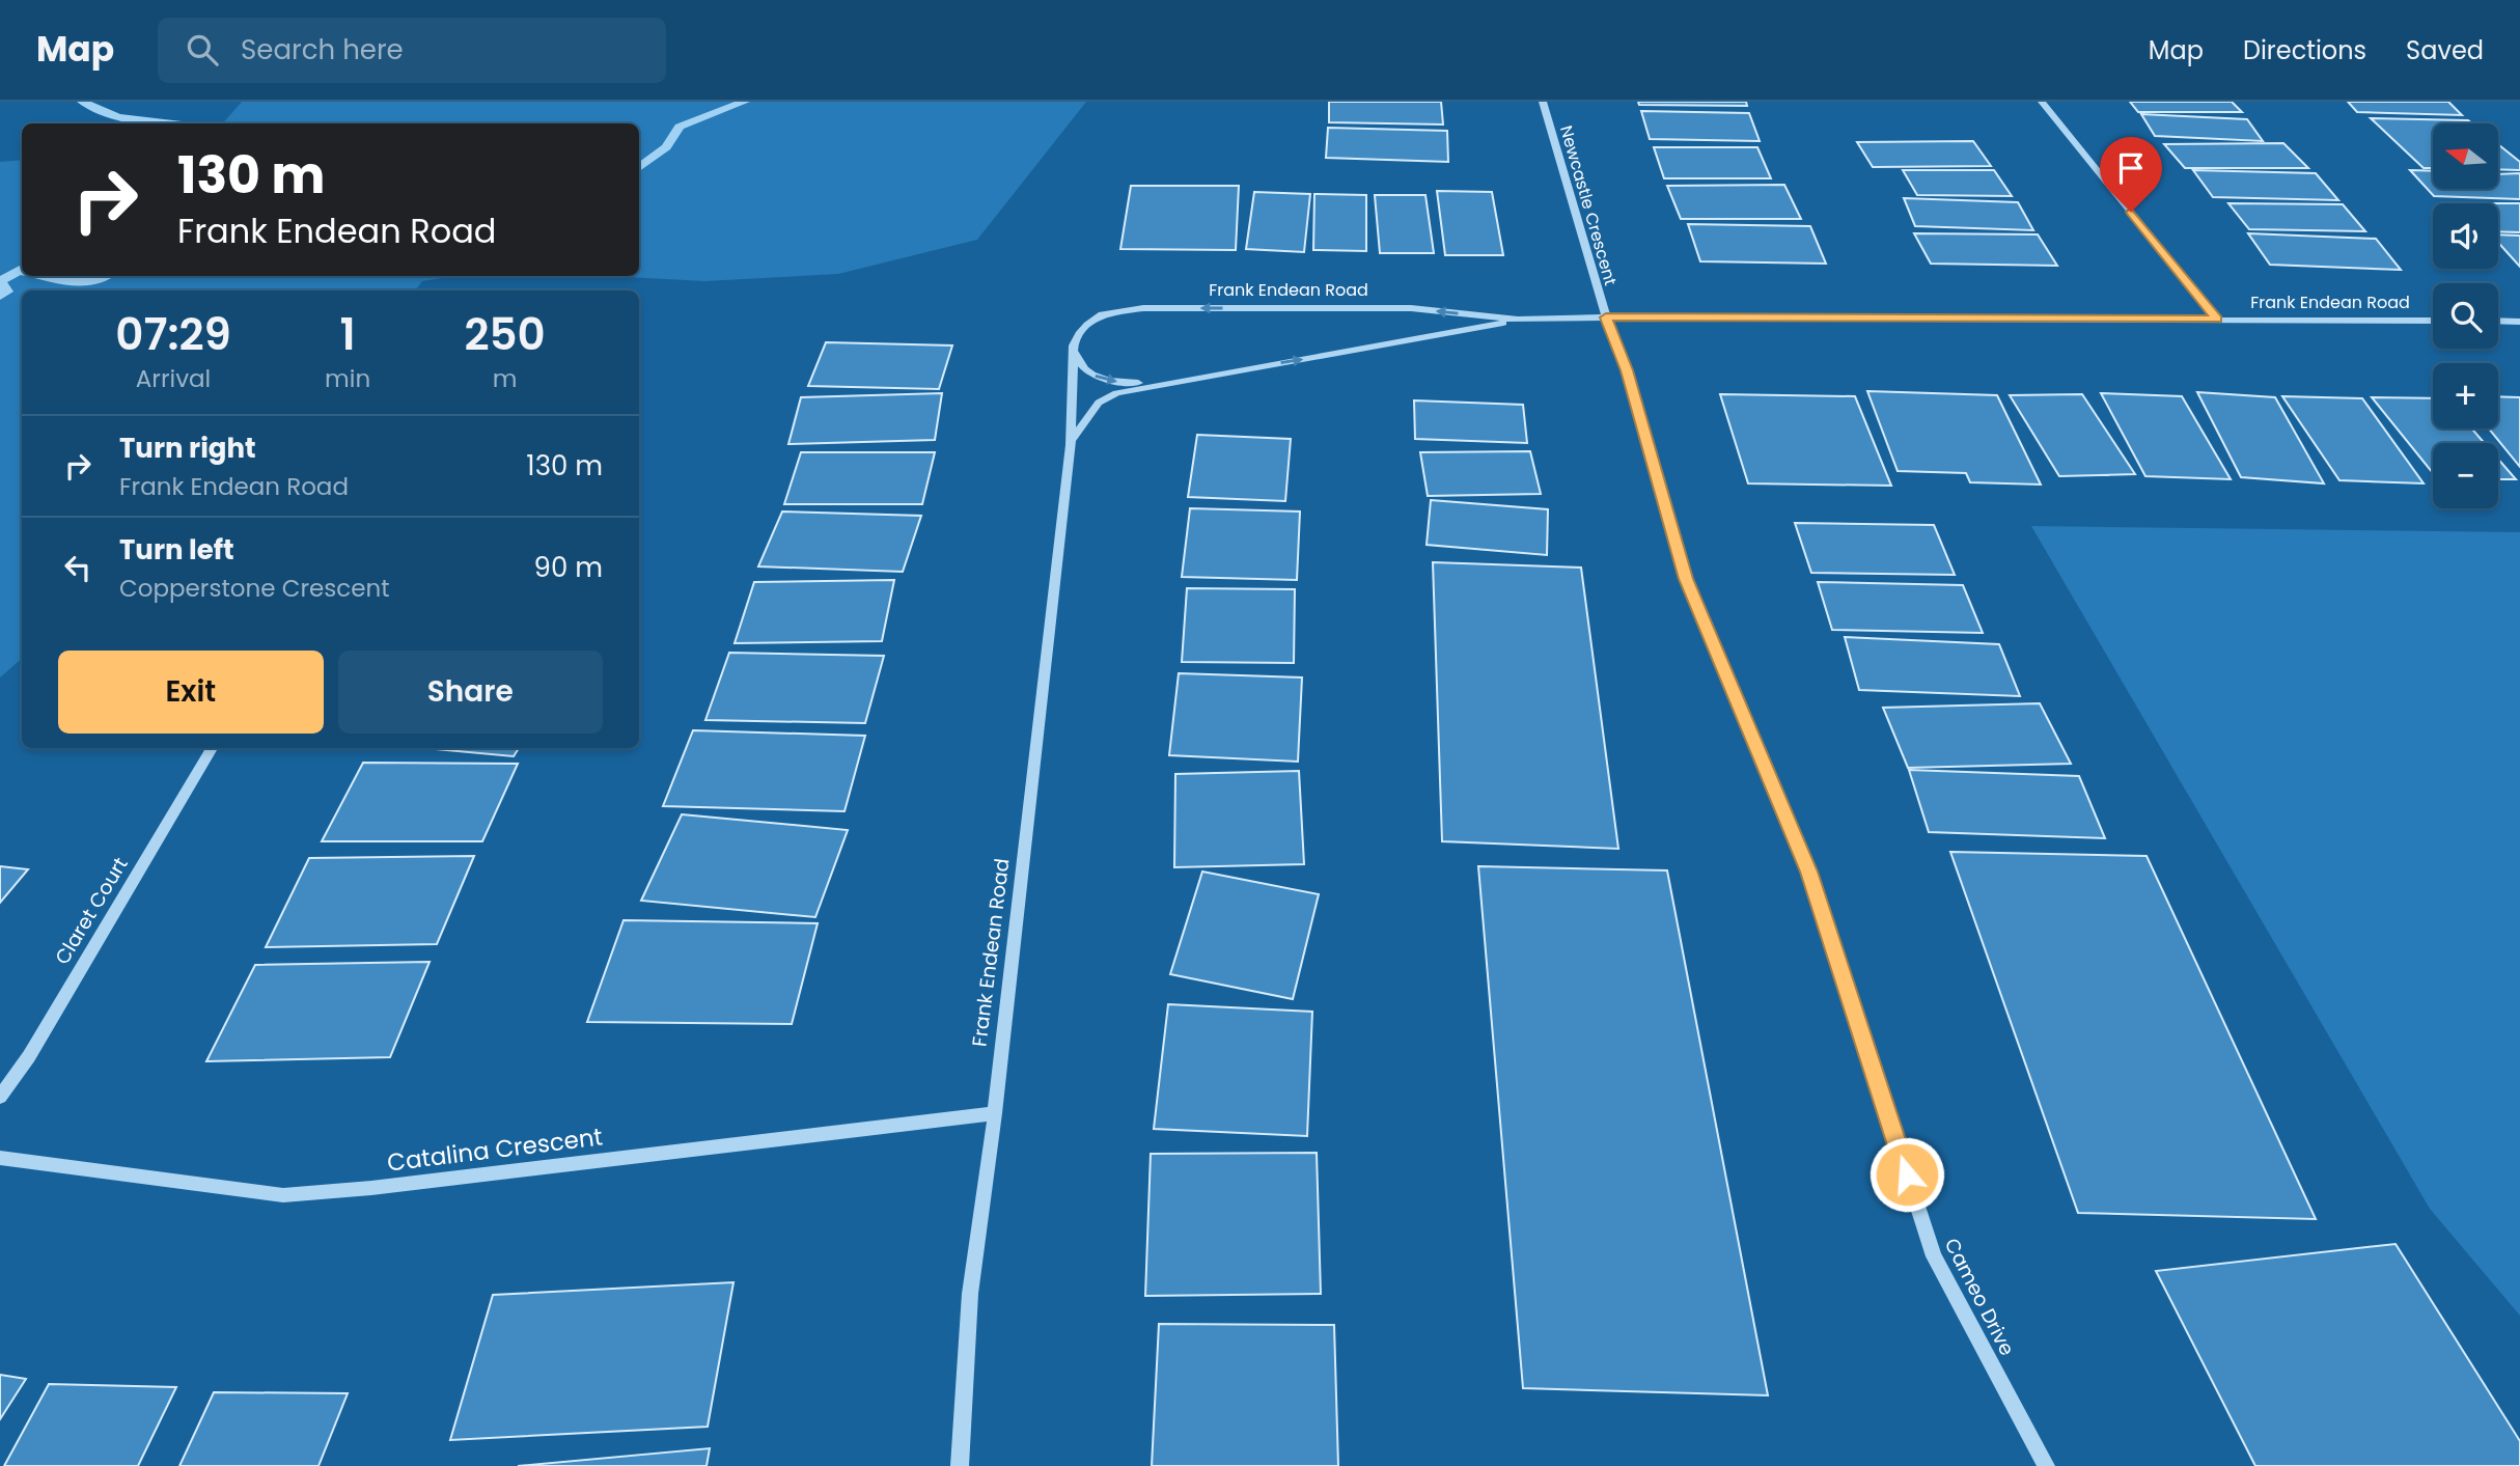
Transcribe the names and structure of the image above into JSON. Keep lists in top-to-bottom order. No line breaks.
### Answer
{"streets":{"street":["Newcastle Crescent","Frank Endean Road","Claret Court","Catalina Crescent","Cameo Drive"]},"crossings":[["Newcastle Crescent","Frank Endean Road"],["Newcastle Crescent","Cameo Drive"],["Frank Endean Road","Catalina Crescent"],["Frank Endean Road","Cameo Drive"]],"north":"left","page":{"header":"Map","search":"Search here","nav":["Map","Directions","Saved"],"map_buttons":["+","−"],"turn":["130 m","Frank Endean Road"],"eta":["07:29","Arrival","1","min","250","m"],"list":[{"name":"Turn right","note":"Frank Endean Road","value":"130 m"},{"name":"Turn left","note":"Copperstone Crescent","value":"90 m"}],"buttons":["Exit","Share"]}}
